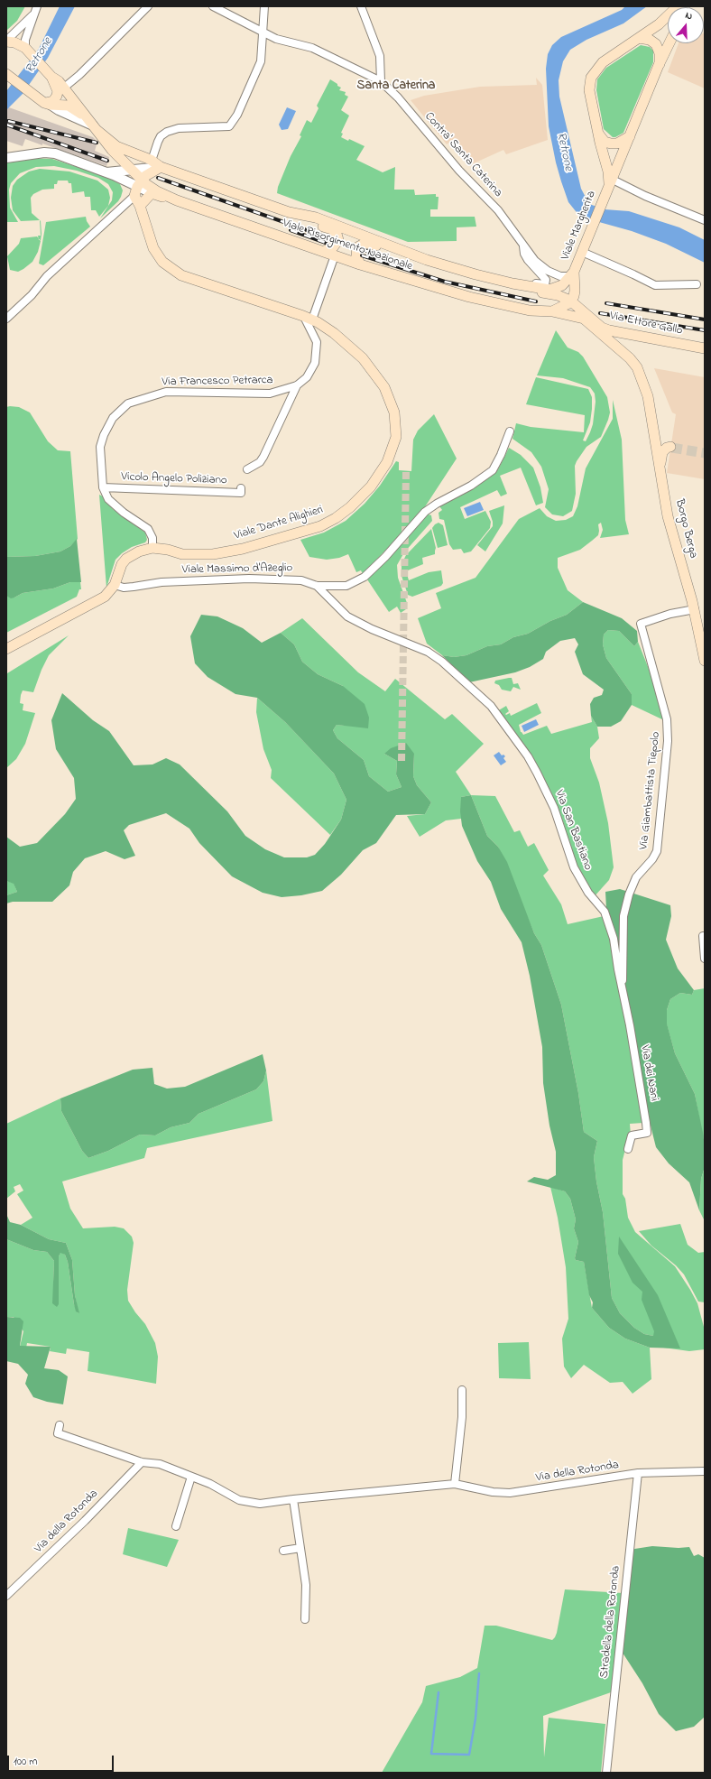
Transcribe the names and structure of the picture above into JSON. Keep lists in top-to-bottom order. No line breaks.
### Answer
{"streets":{"main road":["Viale Margherita","Viale Risorgimento Nazionale","Via Ettore Gallo","Viale Dante Alighieri","Borgo Berga"],"street":["Contra' Santa Caterina","Via Francesco Petrarca","Vicolo Angelo Poliziano","Viale Massimo d'Azeglio","Via Giambattista Tiepolo","Via San Bastiano","Via dei Nani","Via della Rotonda","Stradella della Rotonda"]},"crossings":[["Contra' Santa Caterina","Viale Margherita"],["Contra' Santa Caterina","Viale Risorgimento Nazionale"],["Viale Margherita","Viale Risorgimento Nazionale"],["Viale Margherita","Via Ettore Gallo"],["Viale Risorgimento Nazionale","Viale Dante Alighieri"],["Viale Risorgimento Nazionale","Borgo Berga"],["Via Francesco Petrarca","Vicolo Angelo Poliziano"],["Via Francesco Petrarca","Viale Dante Alighieri"],["Borgo Berga","Via Giambattista Tiepolo"],["Viale Massimo d'Azeglio","Via San Bastiano"],["Via Giambattista Tiepolo","Via San Bastiano"],["Via Giambattista Tiepolo","Via dei Nani"],["Via San Bastiano","Via dei Nani"],["Via della Rotonda","Stradella della Rotonda"]],"districts":["Santa Caterina"],"water":["Retrone"],"scale_bar":"100 m","north":"top"}
